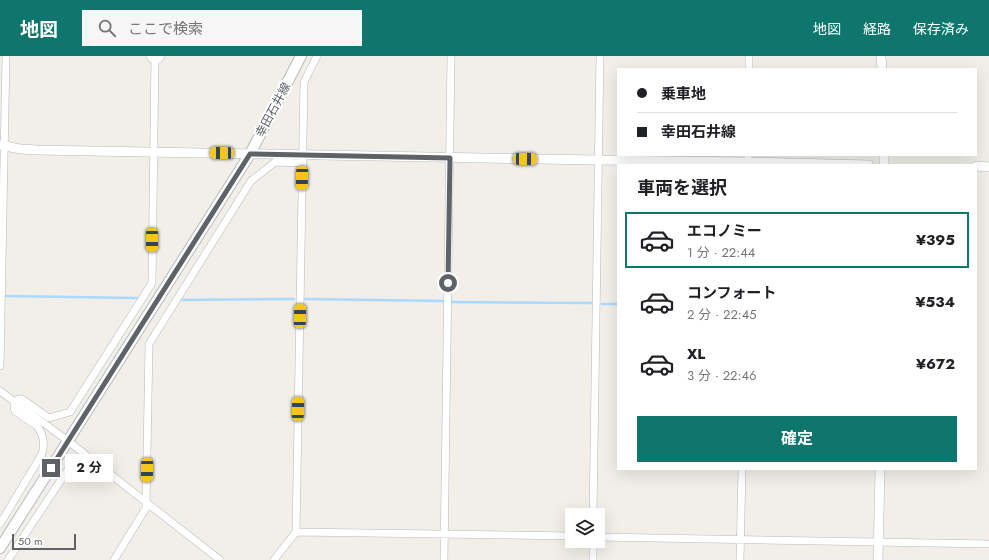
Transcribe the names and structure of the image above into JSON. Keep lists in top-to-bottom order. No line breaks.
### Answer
{"streets":{"main road":["幸田石井線"]},"scale_bar":"50 m","page":{"header":"地図","search":"ここで検索","nav":["地図","経路","保存済み"],"banner":["乗車地","幸田石井線"],"heading":"車両を選択","list":[{"name":"エコノミー","note":"1 分 · 22:44","value":"¥395"},{"name":"コンフォート","note":"2 分 · 22:45","value":"¥534"},{"name":"XL","note":"3 分 · 22:46","value":"¥672"}],"buttons":"確定","bubble":"2 分","scale":"50 m"}}
